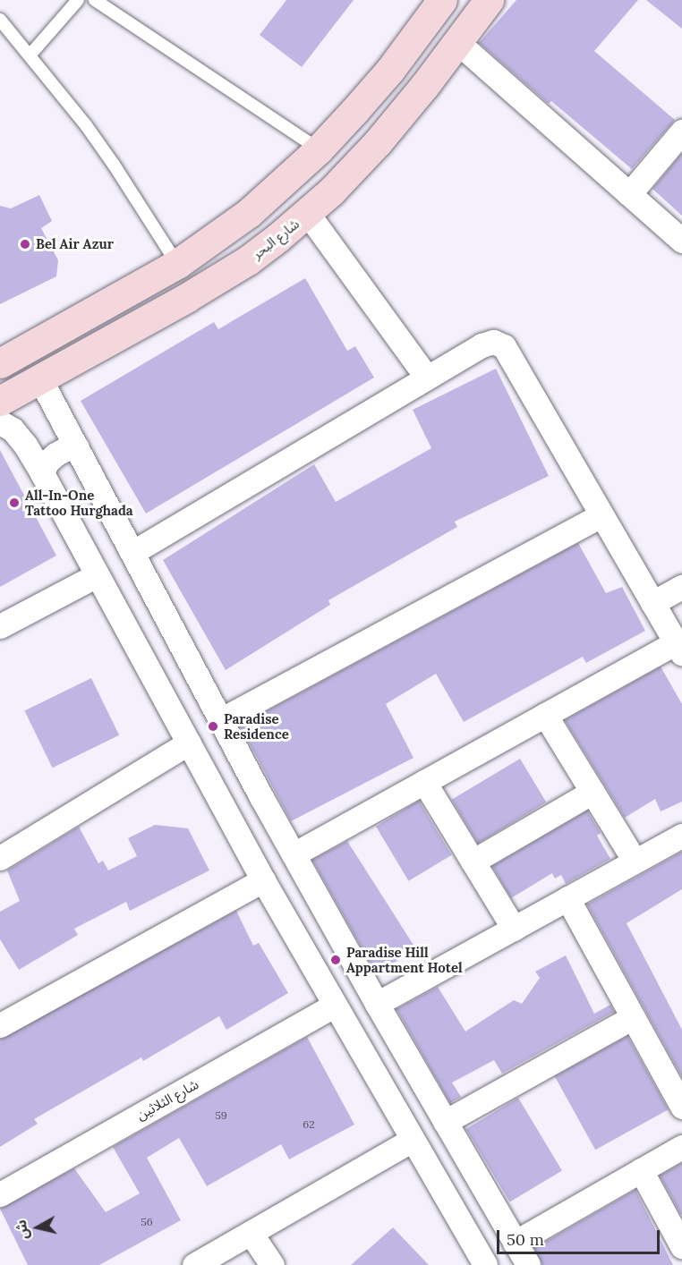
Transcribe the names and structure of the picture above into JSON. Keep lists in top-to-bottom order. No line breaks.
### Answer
{"streets":{"main road":["شارع البحر"],"street":["شارع الثلاثين"]},"places":["Bel Air Azur","All-In-One Tattoo Hurghada","Paradise Residence","Paradise Hill Appartment Hotel"],"house_numbers":["59","62","56"],"scale_bar":"50 m","north":"left"}
